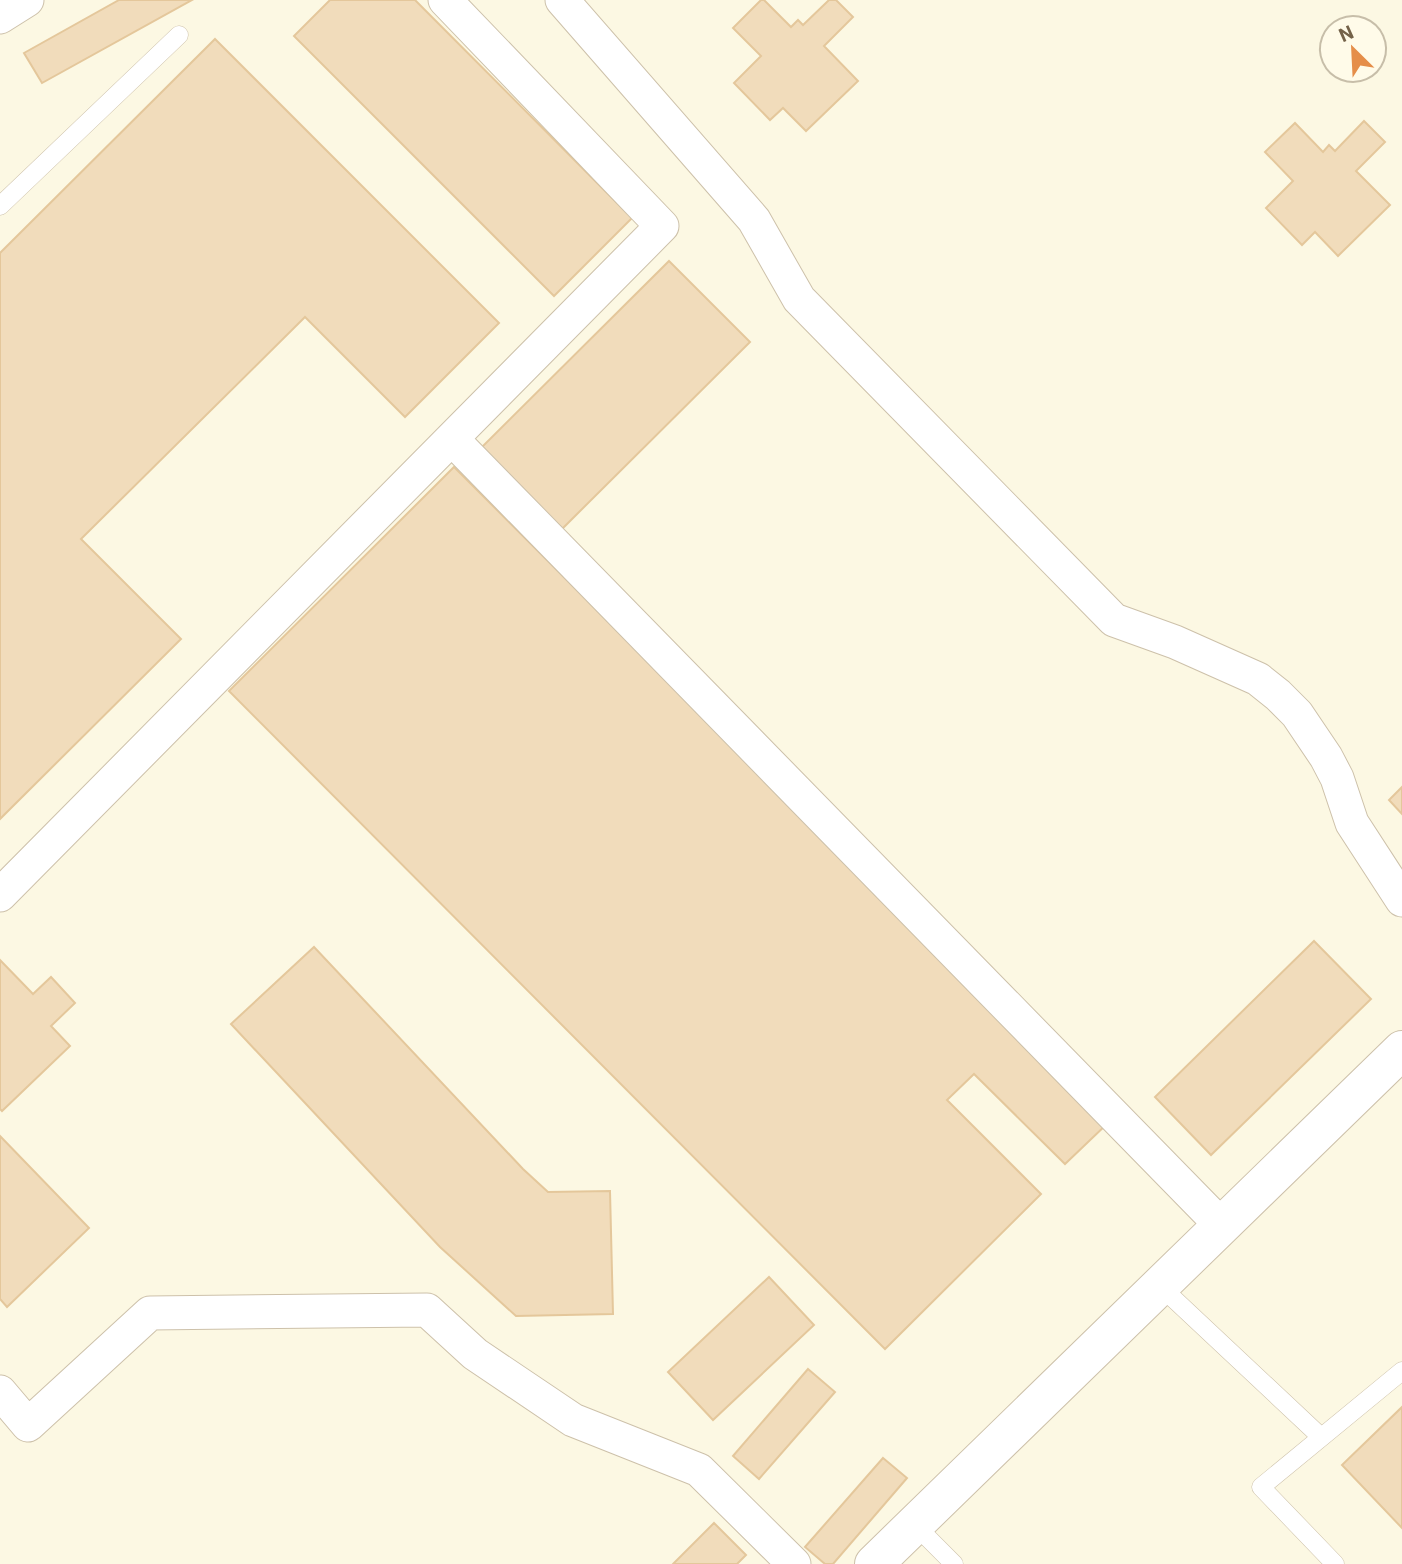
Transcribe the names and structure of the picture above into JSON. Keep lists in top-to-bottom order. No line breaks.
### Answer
{"north":"top left"}
